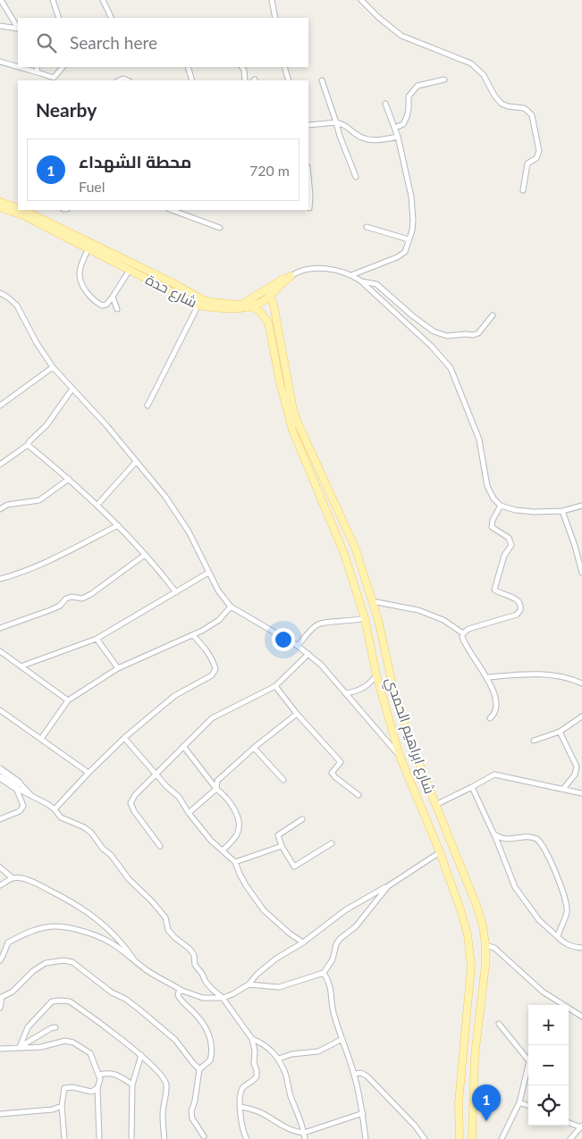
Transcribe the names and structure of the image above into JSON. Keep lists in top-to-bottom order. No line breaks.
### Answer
{"streets":{"main road":["شارع حدة","شارع ابراهيم الحمدي"]},"crossings":[["شارع حدة","شارع ابراهيم الحمدي"]],"page":{"search":"Search here","heading":"Nearby","list":[{"mark":"1","name":"محطة الشهداء","note":"Fuel","value":"720 m"}],"map_buttons":["+","−"],"pins":"1"}}
